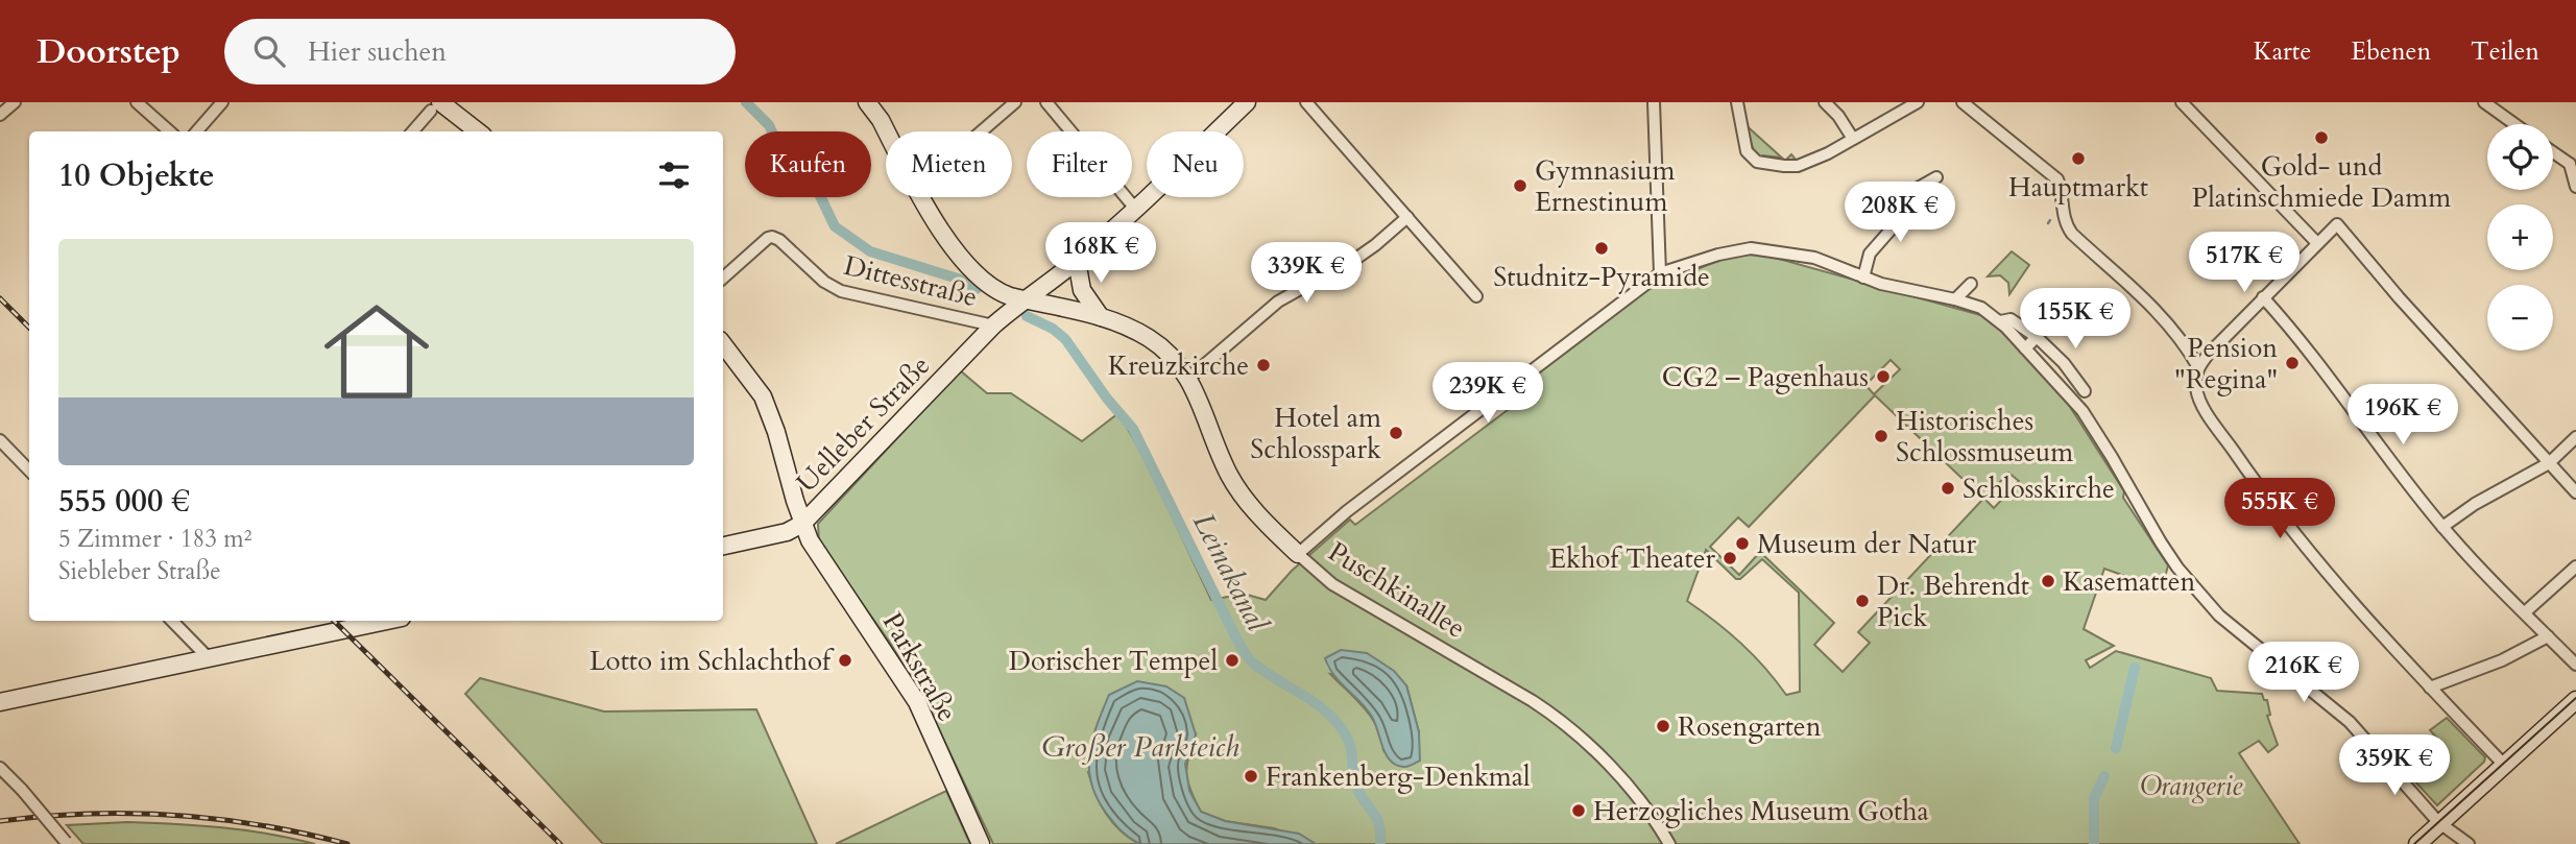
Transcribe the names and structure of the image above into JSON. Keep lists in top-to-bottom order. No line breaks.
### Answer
{"streets":{"street":["Dittesstraße","Uelleber Straße","Puschkinallee","Parkstraße"]},"crossings":[["Dittesstraße","Uelleber Straße"],["Uelleber Straße","Puschkinallee"],["Uelleber Straße","Parkstraße"]],"water":["Leinakanal","Großer Parkteich"],"parks":["Orangerie"],"places":["Gold- und Platinschmiede Damm","Hauptmarkt","Gymnasium Ernestinum","Studnitz-Pyramide","Pension \"Regina\"","Kreuzkirche","CG2 – Pagenhaus","Hotel am Schlosspark","Historisches Schlossmuseum","Schlosskirche","Museum der Natur","Ekhof Theater","Kasematten","Dr. Behrendt Pick","Lotto im Schlachthof","Dorischer Tempel","Rosengarten","Frankenberg-Denkmal","Herzogliches Museum Gotha"],"page":{"header":"Doorstep","search":"Hier suchen","nav":["Karte","Ebenen","Teilen"],"map_buttons":["+","−"],"chip":["Kaufen","Mieten","Filter","Neu"],"heading":"10 Objekte","price":["208K €","168K €","517K €","339K €","155K €","239K €","196K €","555K €","216K €","359K €"],"list":[{"name":"555 000 €","note":"5 Zimmer · 183 m² · Siebleber Straße"}]}}
